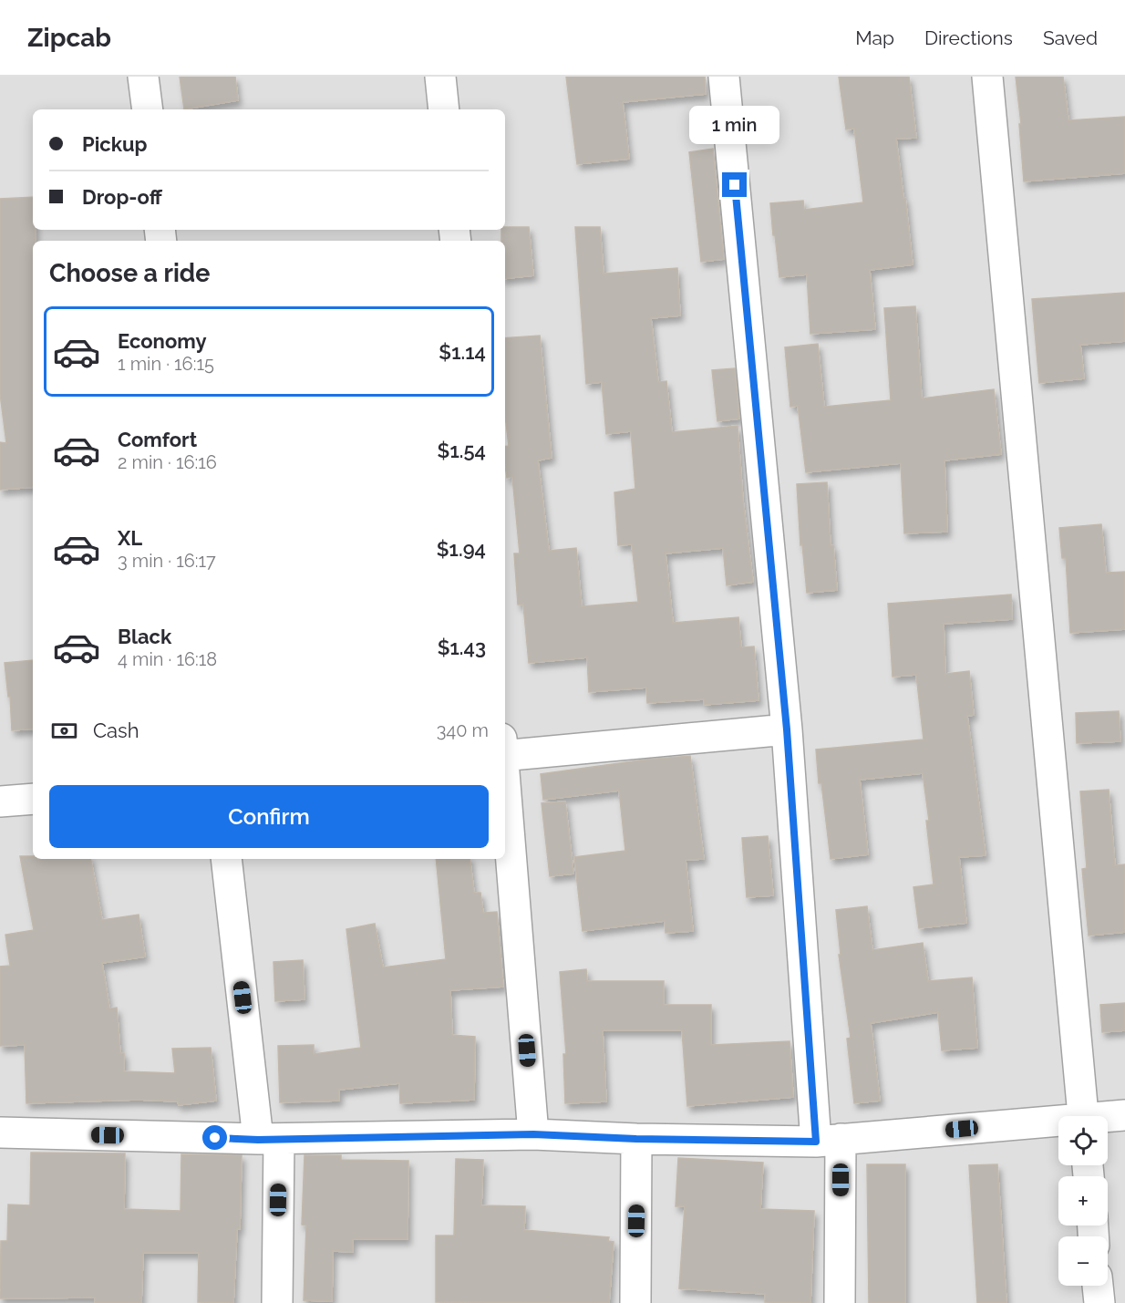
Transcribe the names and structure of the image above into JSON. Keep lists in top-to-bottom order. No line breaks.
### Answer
{"page":{"header":"Zipcab","nav":["Map","Directions","Saved"],"bubble":"1 min","banner":["Pickup","Drop-off"],"heading":"Choose a ride","list":[{"name":"Economy","note":"1 min · 16:15","value":"$1.14"},{"name":"Comfort","note":"2 min · 16:16","value":"$1.54"},{"name":"XL","note":"3 min · 16:17","value":"$1.94"},{"name":"Black","note":"4 min · 16:18","value":"$1.43"}],"pay":["Cash","340 m"],"buttons":"Confirm","map_buttons":["+","−"]}}
